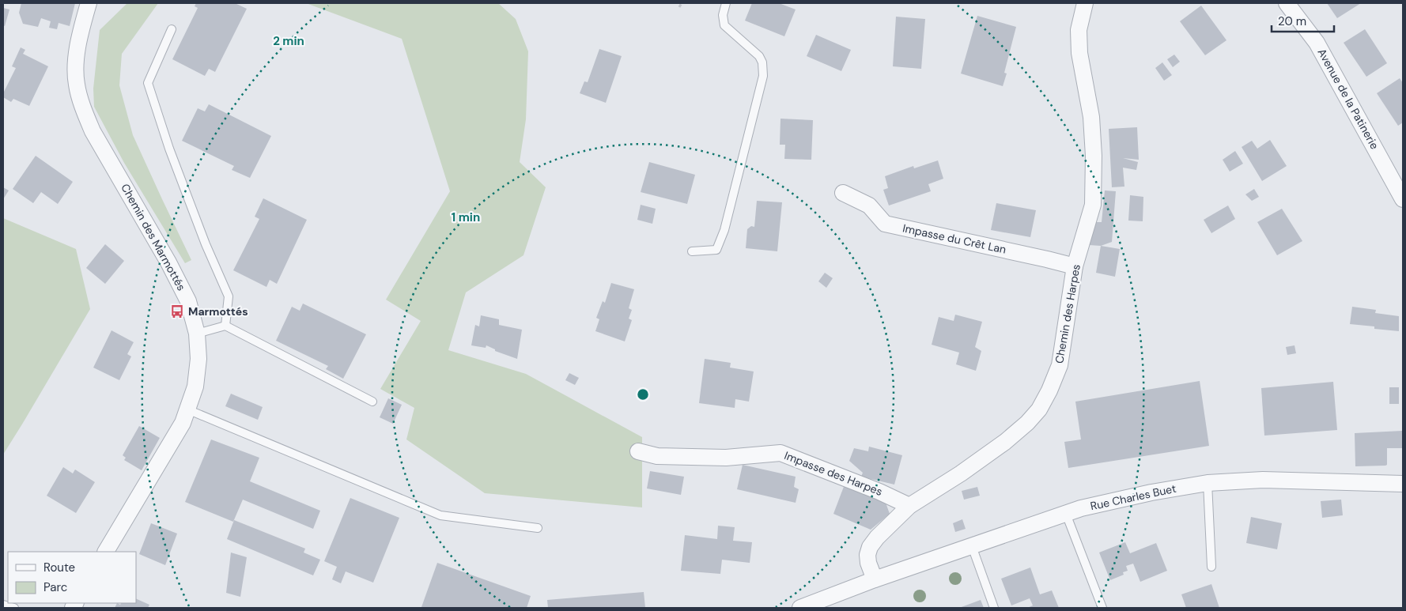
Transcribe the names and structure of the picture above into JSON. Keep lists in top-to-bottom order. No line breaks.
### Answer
{"streets":{"street":["Avenue de la Patinerie","Chemin des Marmottés","Impasse du Crêt Lan","Chemin des Harpes","Impasse des Harpes","Rue Charles Buet"]},"crossings":[["Impasse du Crêt Lan","Chemin des Harpes"],["Chemin des Harpes","Impasse des Harpes"],["Chemin des Harpes","Rue Charles Buet"]],"places":{"bus stop":["Marmottés"]},"legend":["Route","Parc"],"scale_bar":"20 m","rings":["2 min","1 min"]}
